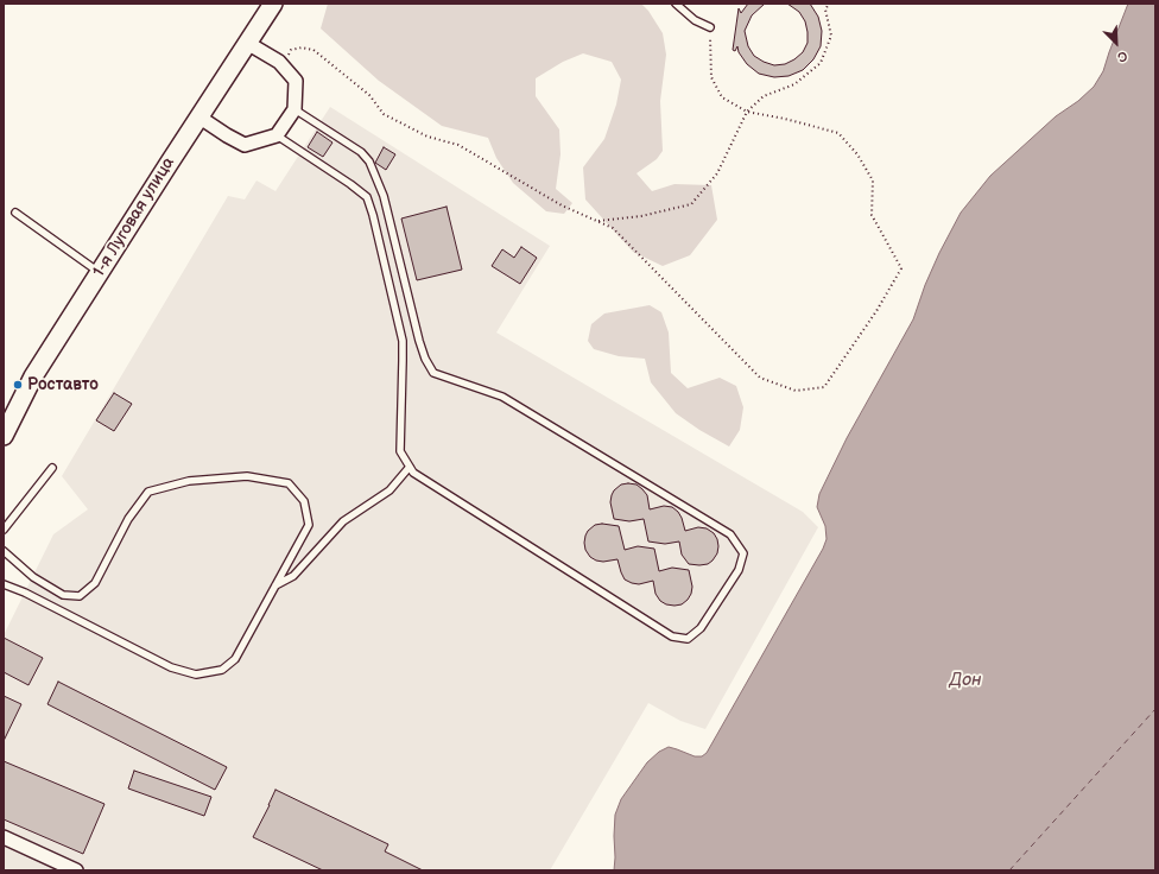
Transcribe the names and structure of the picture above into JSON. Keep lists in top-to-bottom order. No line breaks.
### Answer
{"streets":{"main road":["1-я Луговая улица"]},"water":["Дон"],"places":["Роставто"],"north":"bottom right"}
